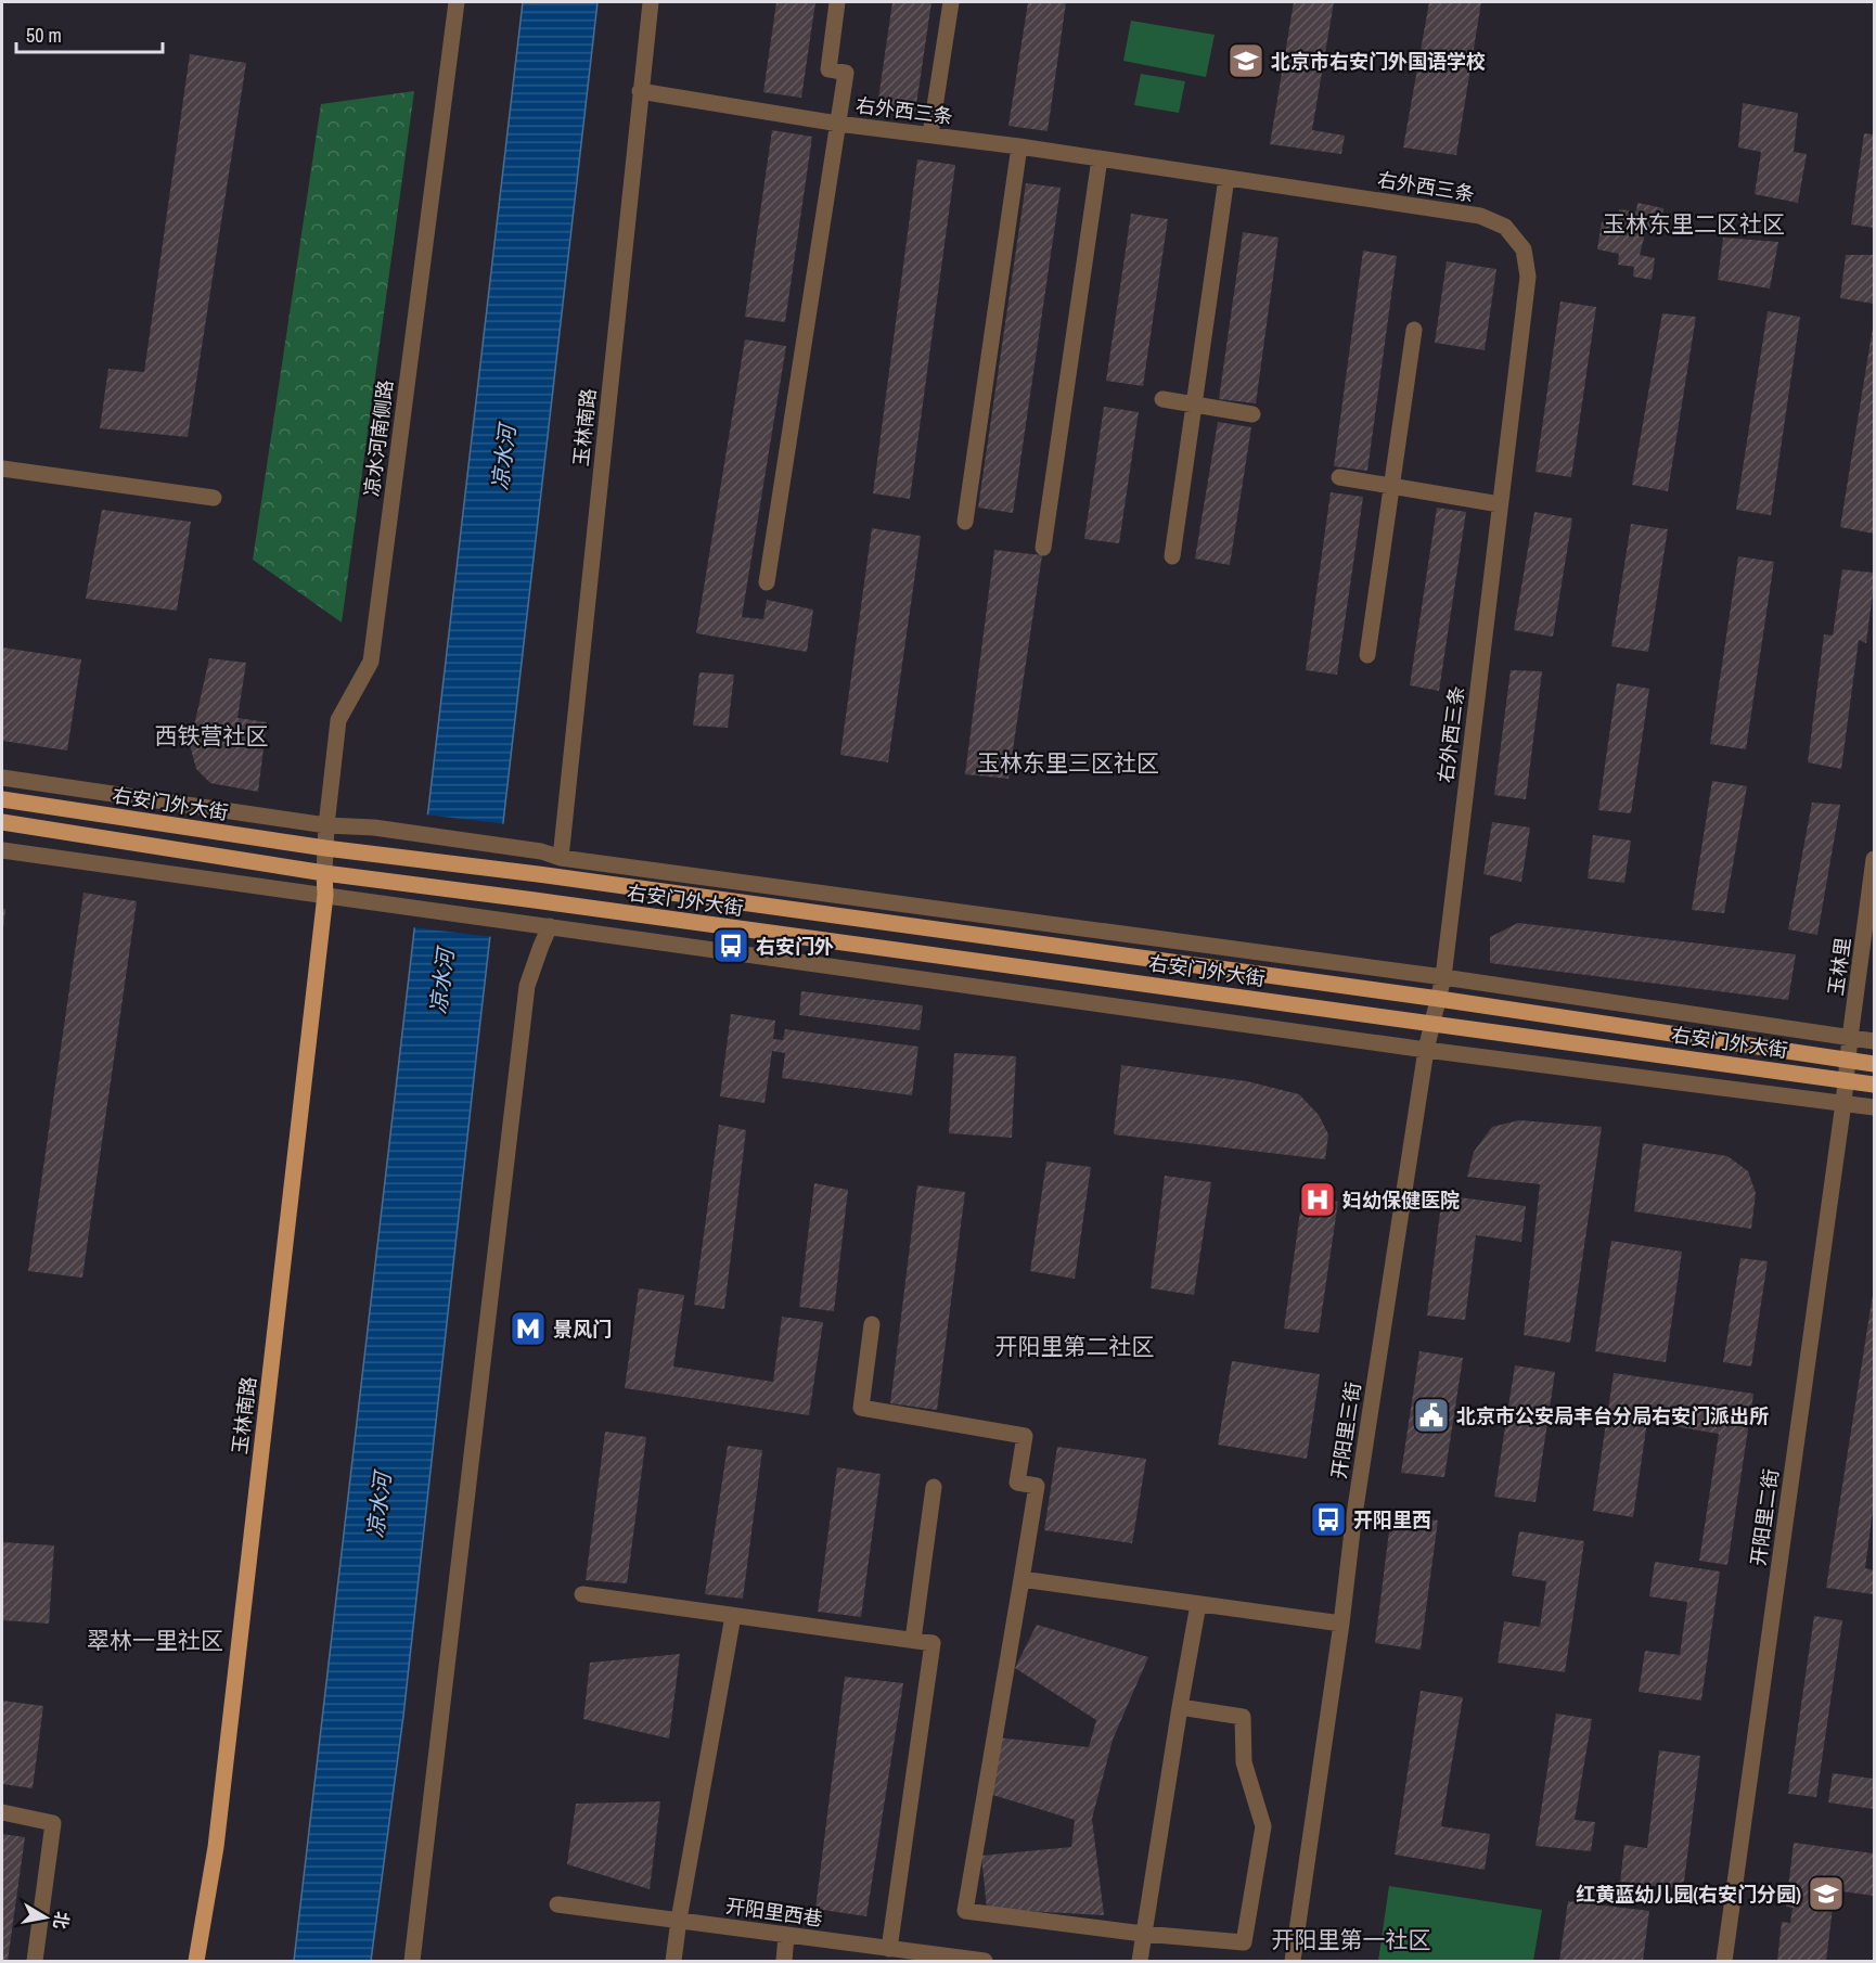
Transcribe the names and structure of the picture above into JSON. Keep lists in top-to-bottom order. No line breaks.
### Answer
{"streets":{"main road":["玉林南路","右安门外大街"],"street":["右外西三条","凉水河南侧路","玉林里","开阳里三街","开阳里二街","开阳里西巷"]},"crossings":[["右外西三条","玉林南路"],["右外西三条","右安门外大街"],["右外西三条","开阳里三街"],["玉林南路","凉水河南侧路"],["玉林南路","右安门外大街"],["凉水河南侧路","右安门外大街"],["右安门外大街","玉林里"],["右安门外大街","开阳里三街"],["右安门外大街","开阳里二街"],["玉林里","开阳里二街"]],"districts":["玉林东里二区社区","西铁营社区","玉林东里三区社区","开阳里第二社区","翠林一里社区","开阳里第一社区"],"water":["凉水河"],"places":{"school or university":["北京市右安门外国语学校","红黄蓝幼儿园(右安门分园)"],"bus stop":["右安门外","开阳里西"],"hospital":["妇幼保健医院"],"metro station":["景风门"],"public building":["北京市公安局丰台分局右安门派出所"]},"scale_bar":"50 m","north":"right"}
